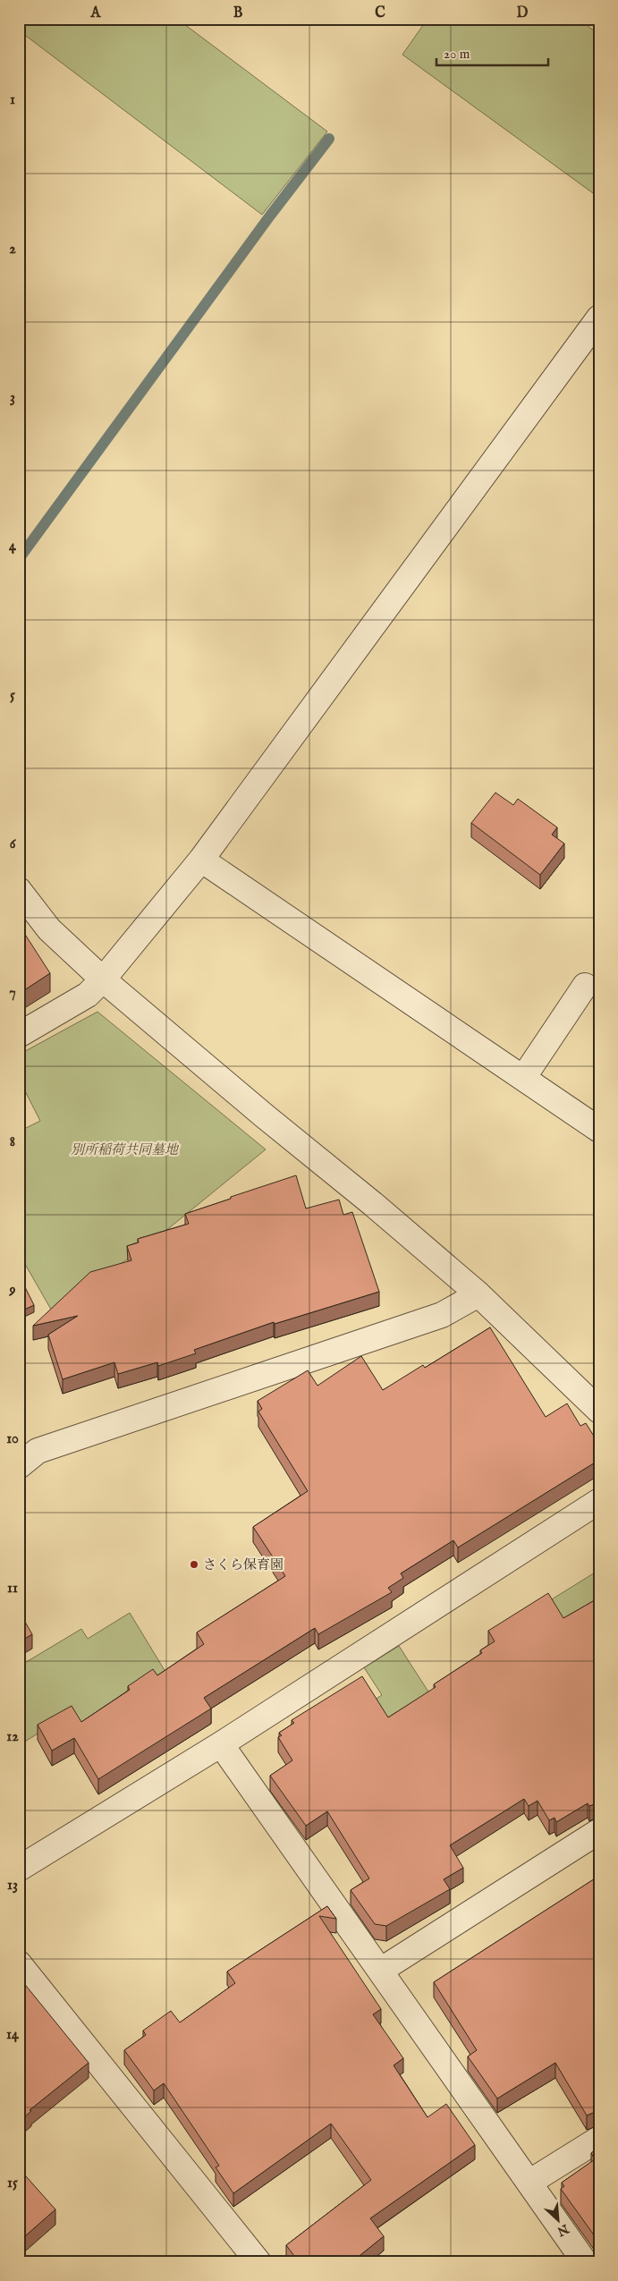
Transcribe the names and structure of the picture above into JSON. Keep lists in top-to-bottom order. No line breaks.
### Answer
{"parks":["別所稲荷共同墓地"],"places":["さくら保育園"],"scale_bar":"20 m","north":"bottom right","grid":{"columns":["A","B","C","D"],"rows":["1","2","3","4","5","6","7","8","9","10","11","12","13","14","15"]}}
